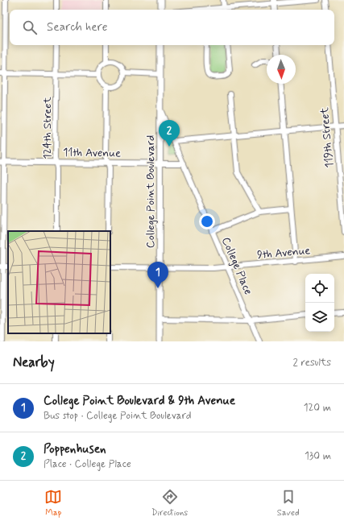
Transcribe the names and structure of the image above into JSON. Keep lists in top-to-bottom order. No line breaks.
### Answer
{"streets":{"street":["124th Street","119th Street","11th Avenue","College Point Boulevard","9th Avenue","College Place"]},"crossings":[["124th Street","11th Avenue"],["11th Avenue","College Point Boulevard"],["11th Avenue","College Place"],["College Point Boulevard","9th Avenue"],["College Point Boulevard","College Place"],["9th Avenue","College Place"]],"north":"bottom","page":{"search":"Search here","pins":["2","1"],"heading":["Nearby","2 results"],"list":[{"mark":"1","name":"College Point Boulevard & 9th Avenue","note":"Bus stop · College Point Boulevard","value":"120 m"},{"mark":"2","name":"Poppenhusen","note":"Place · College Place","value":"130 m"}],"nav":["Map","Directions","Saved"]}}
